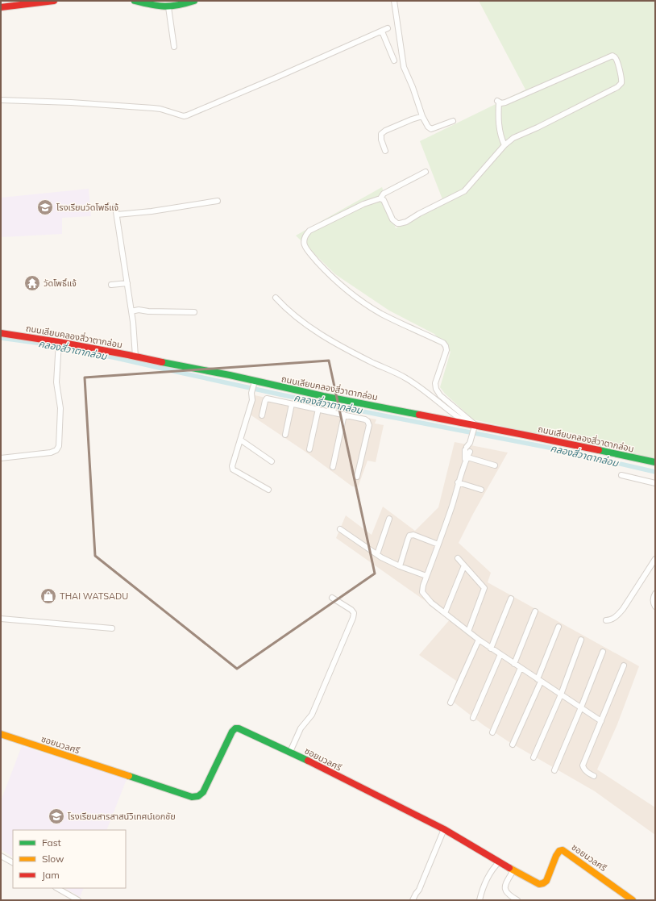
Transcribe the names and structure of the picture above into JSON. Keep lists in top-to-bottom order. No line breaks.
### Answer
{"streets":{"street":["ถนนเลียบคลองสี่วาตากล่อม","ซอยนวลศรี"]},"water":["คลองสี่วาตากล่อม"],"places":{"school or university":["โรงเรียนวัดโพธิ์แจ้","โรงเรียนสารสาสน์วิเทศน์เอกชัย"],"temple":["วัดโพธิ์แจ้"],"shop":["THAI WATSADU"]},"legend":["Fast","Slow","Jam"]}
